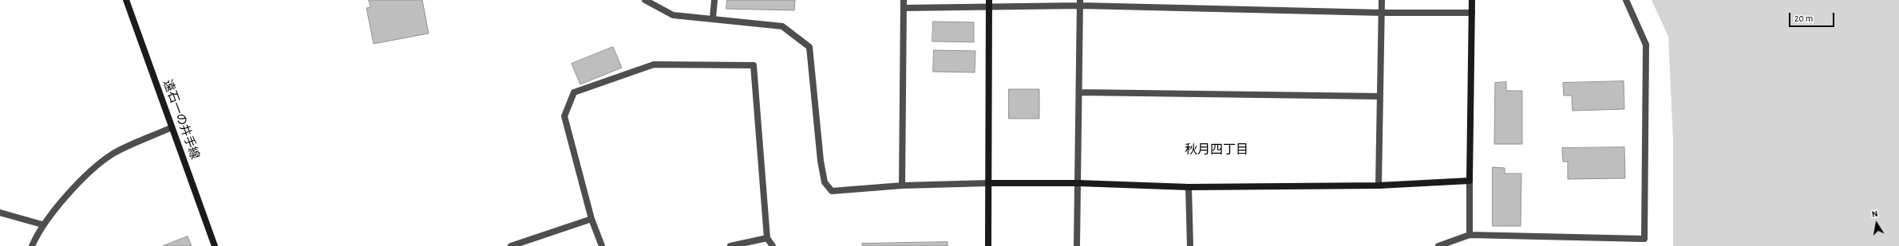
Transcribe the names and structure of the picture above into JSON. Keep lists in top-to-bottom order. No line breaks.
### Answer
{"streets":{"street":["遠石一の井手線"]},"districts":["秋月四丁目"],"scale_bar":"20 m","north":"top"}
